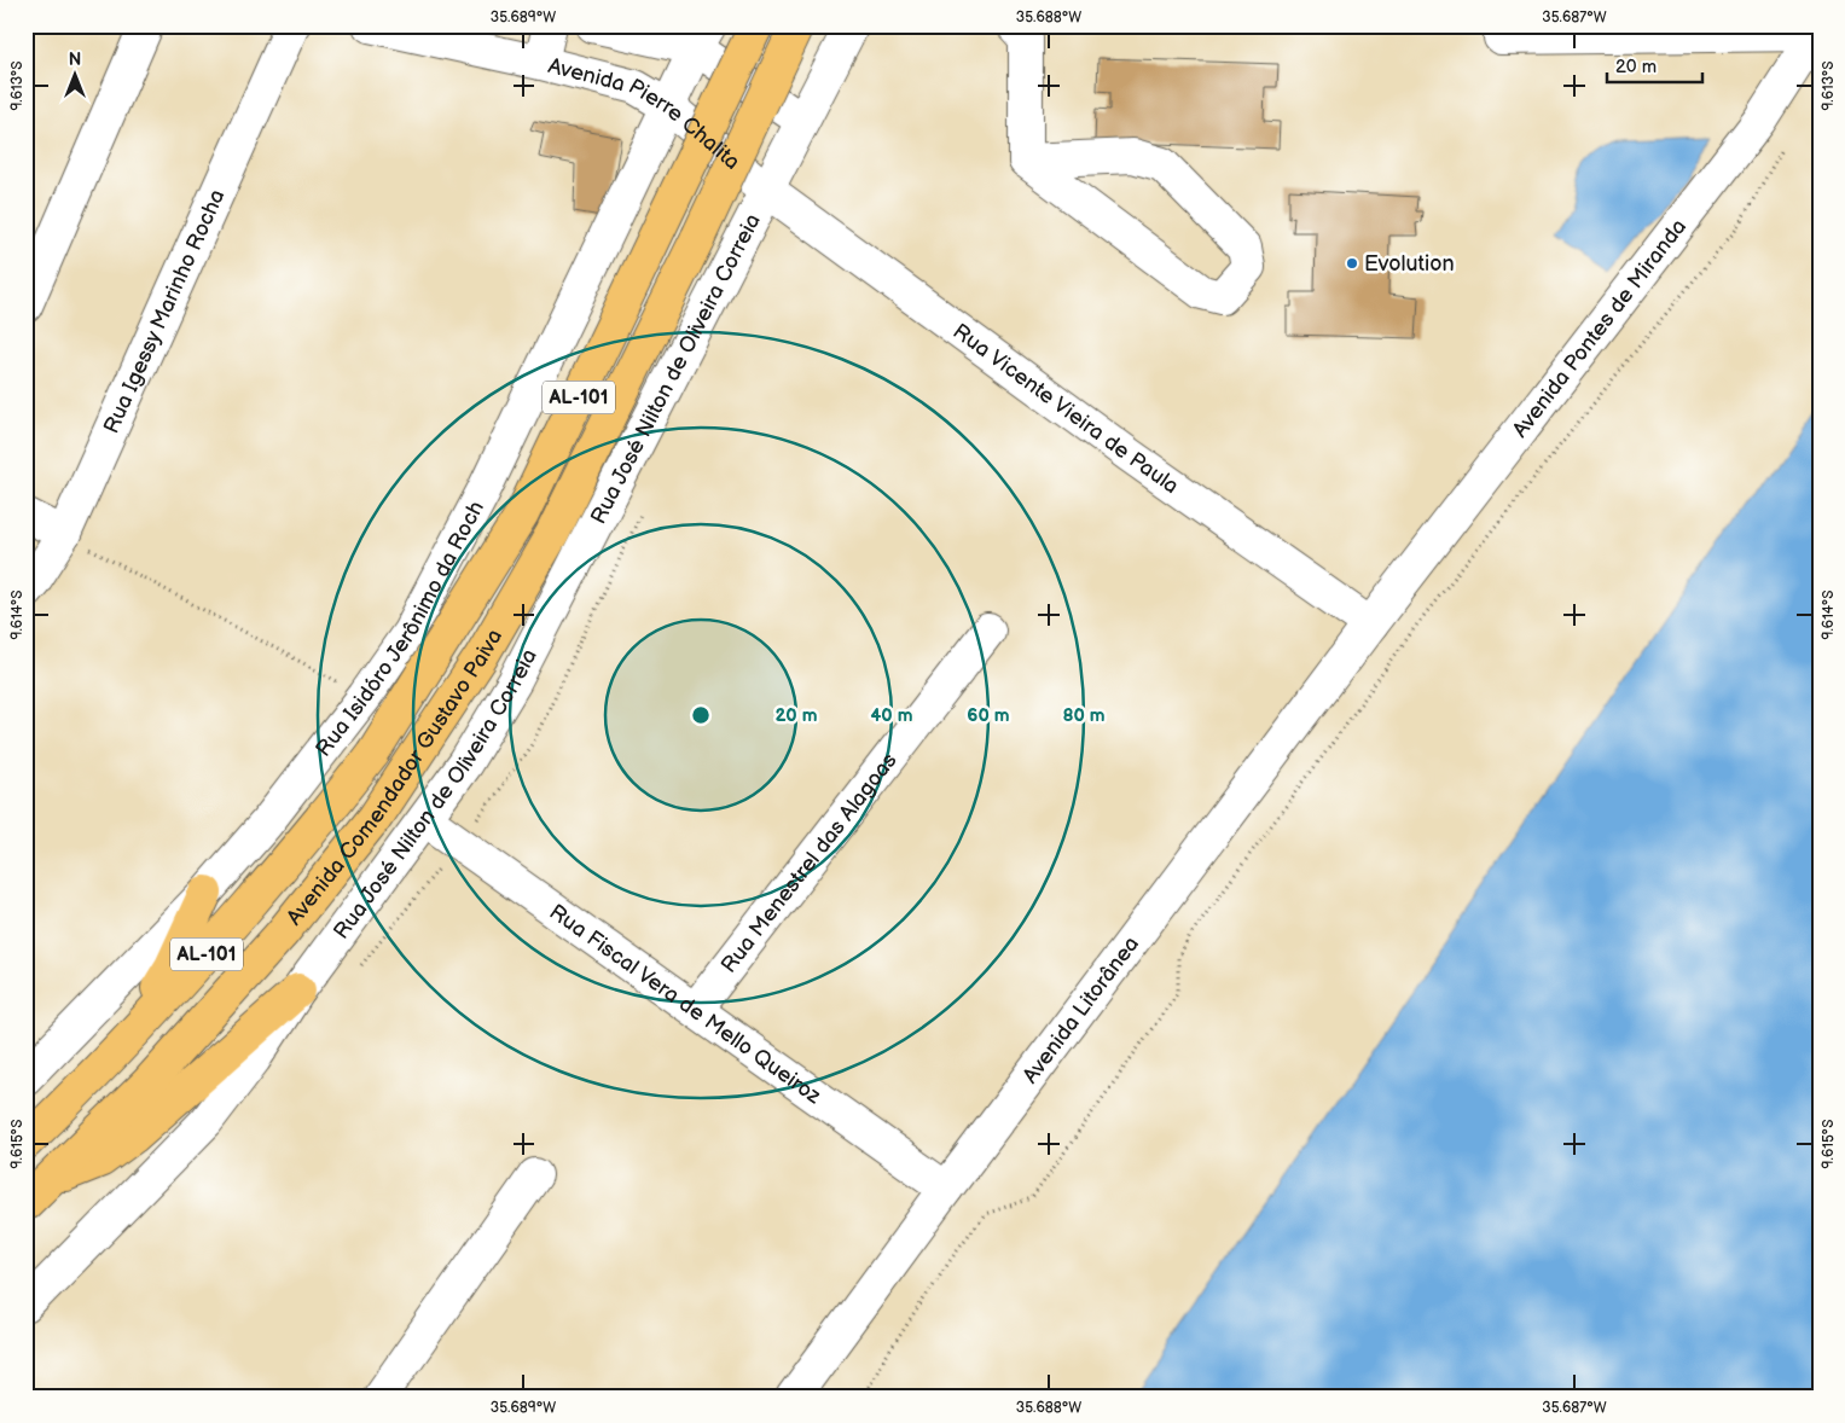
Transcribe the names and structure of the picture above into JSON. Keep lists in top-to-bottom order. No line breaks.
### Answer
{"streets":{"main road":["AL-101","Avenida Comendador Gustavo Paiva"],"street":["Avenida Pierre Chalita","Rua Igessy Marinho Rocha","Avenida Pontes de Miranda","Rua José Nilton de Oliveira Correia","Rua Vicente Vieira de Paula","Rua Isidóro Jerônimo da Roch","Rua Menestrel das Alagoas","Rua Fiscal Vera de Mello Queiroz","Avenida Litorânea"]},"crossings":[["Avenida Pierre Chalita","Rua José Nilton de Oliveira Correia"],["Avenida Pierre Chalita","Rua Vicente Vieira de Paula"],["Avenida Pierre Chalita","Rua Isidóro Jerônimo da Roch"],["Avenida Pontes de Miranda","Rua Vicente Vieira de Paula"],["Avenida Pontes de Miranda","Avenida Litorânea"],["Rua José Nilton de Oliveira Correia","Rua Vicente Vieira de Paula"],["Rua José Nilton de Oliveira Correia","Rua Fiscal Vera de Mello Queiroz"],["Rua Vicente Vieira de Paula","Avenida Litorânea"],["Rua Menestrel das Alagoas","Rua Fiscal Vera de Mello Queiroz"],["Rua Fiscal Vera de Mello Queiroz","Avenida Litorânea"]],"places":["Evolution"],"scale_bar":"20 m","north":"top","coordinates":["35.689°W","35.688°W","35.687°W","9.613°S","9.614°S","9.615°S"],"rings":["20 m","40 m","60 m","80 m"]}
